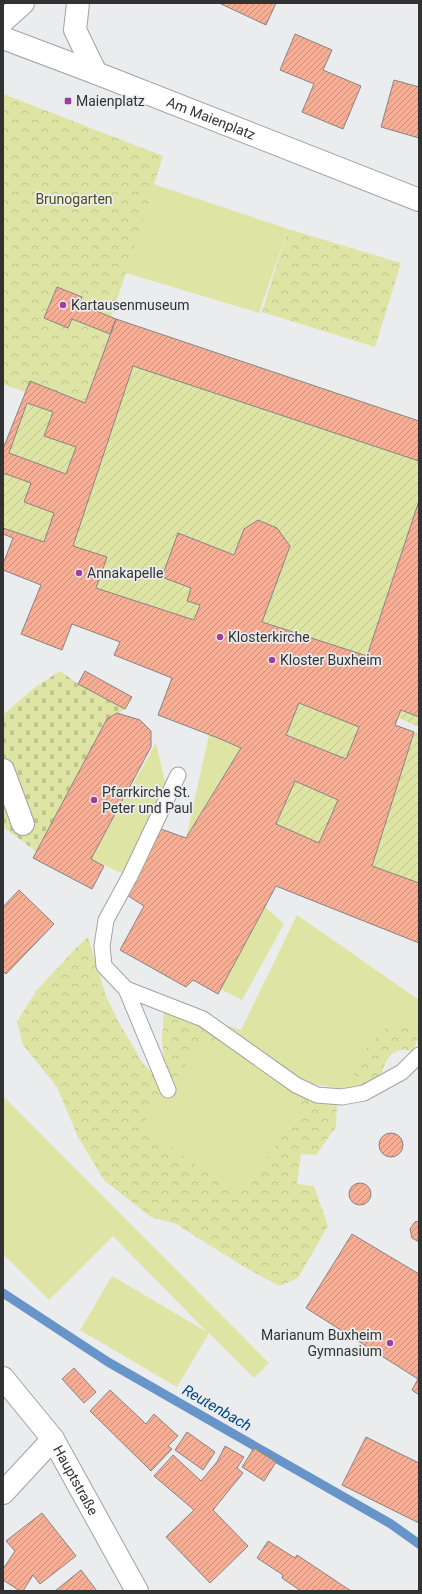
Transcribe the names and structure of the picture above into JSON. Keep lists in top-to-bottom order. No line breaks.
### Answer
{"streets":{"street":["Am Maienplatz","Hauptstraße"]},"water":["Reutenbach"],"parks":["Brunogarten"],"places":{"transit":["Maienplatz"],"other":["Kartausenmuseum","Annakapelle","Klosterkirche","Kloster Buxheim","Pfarrkirche St. Peter und Paul","Marianum Buxheim Gymnasium"]}}
